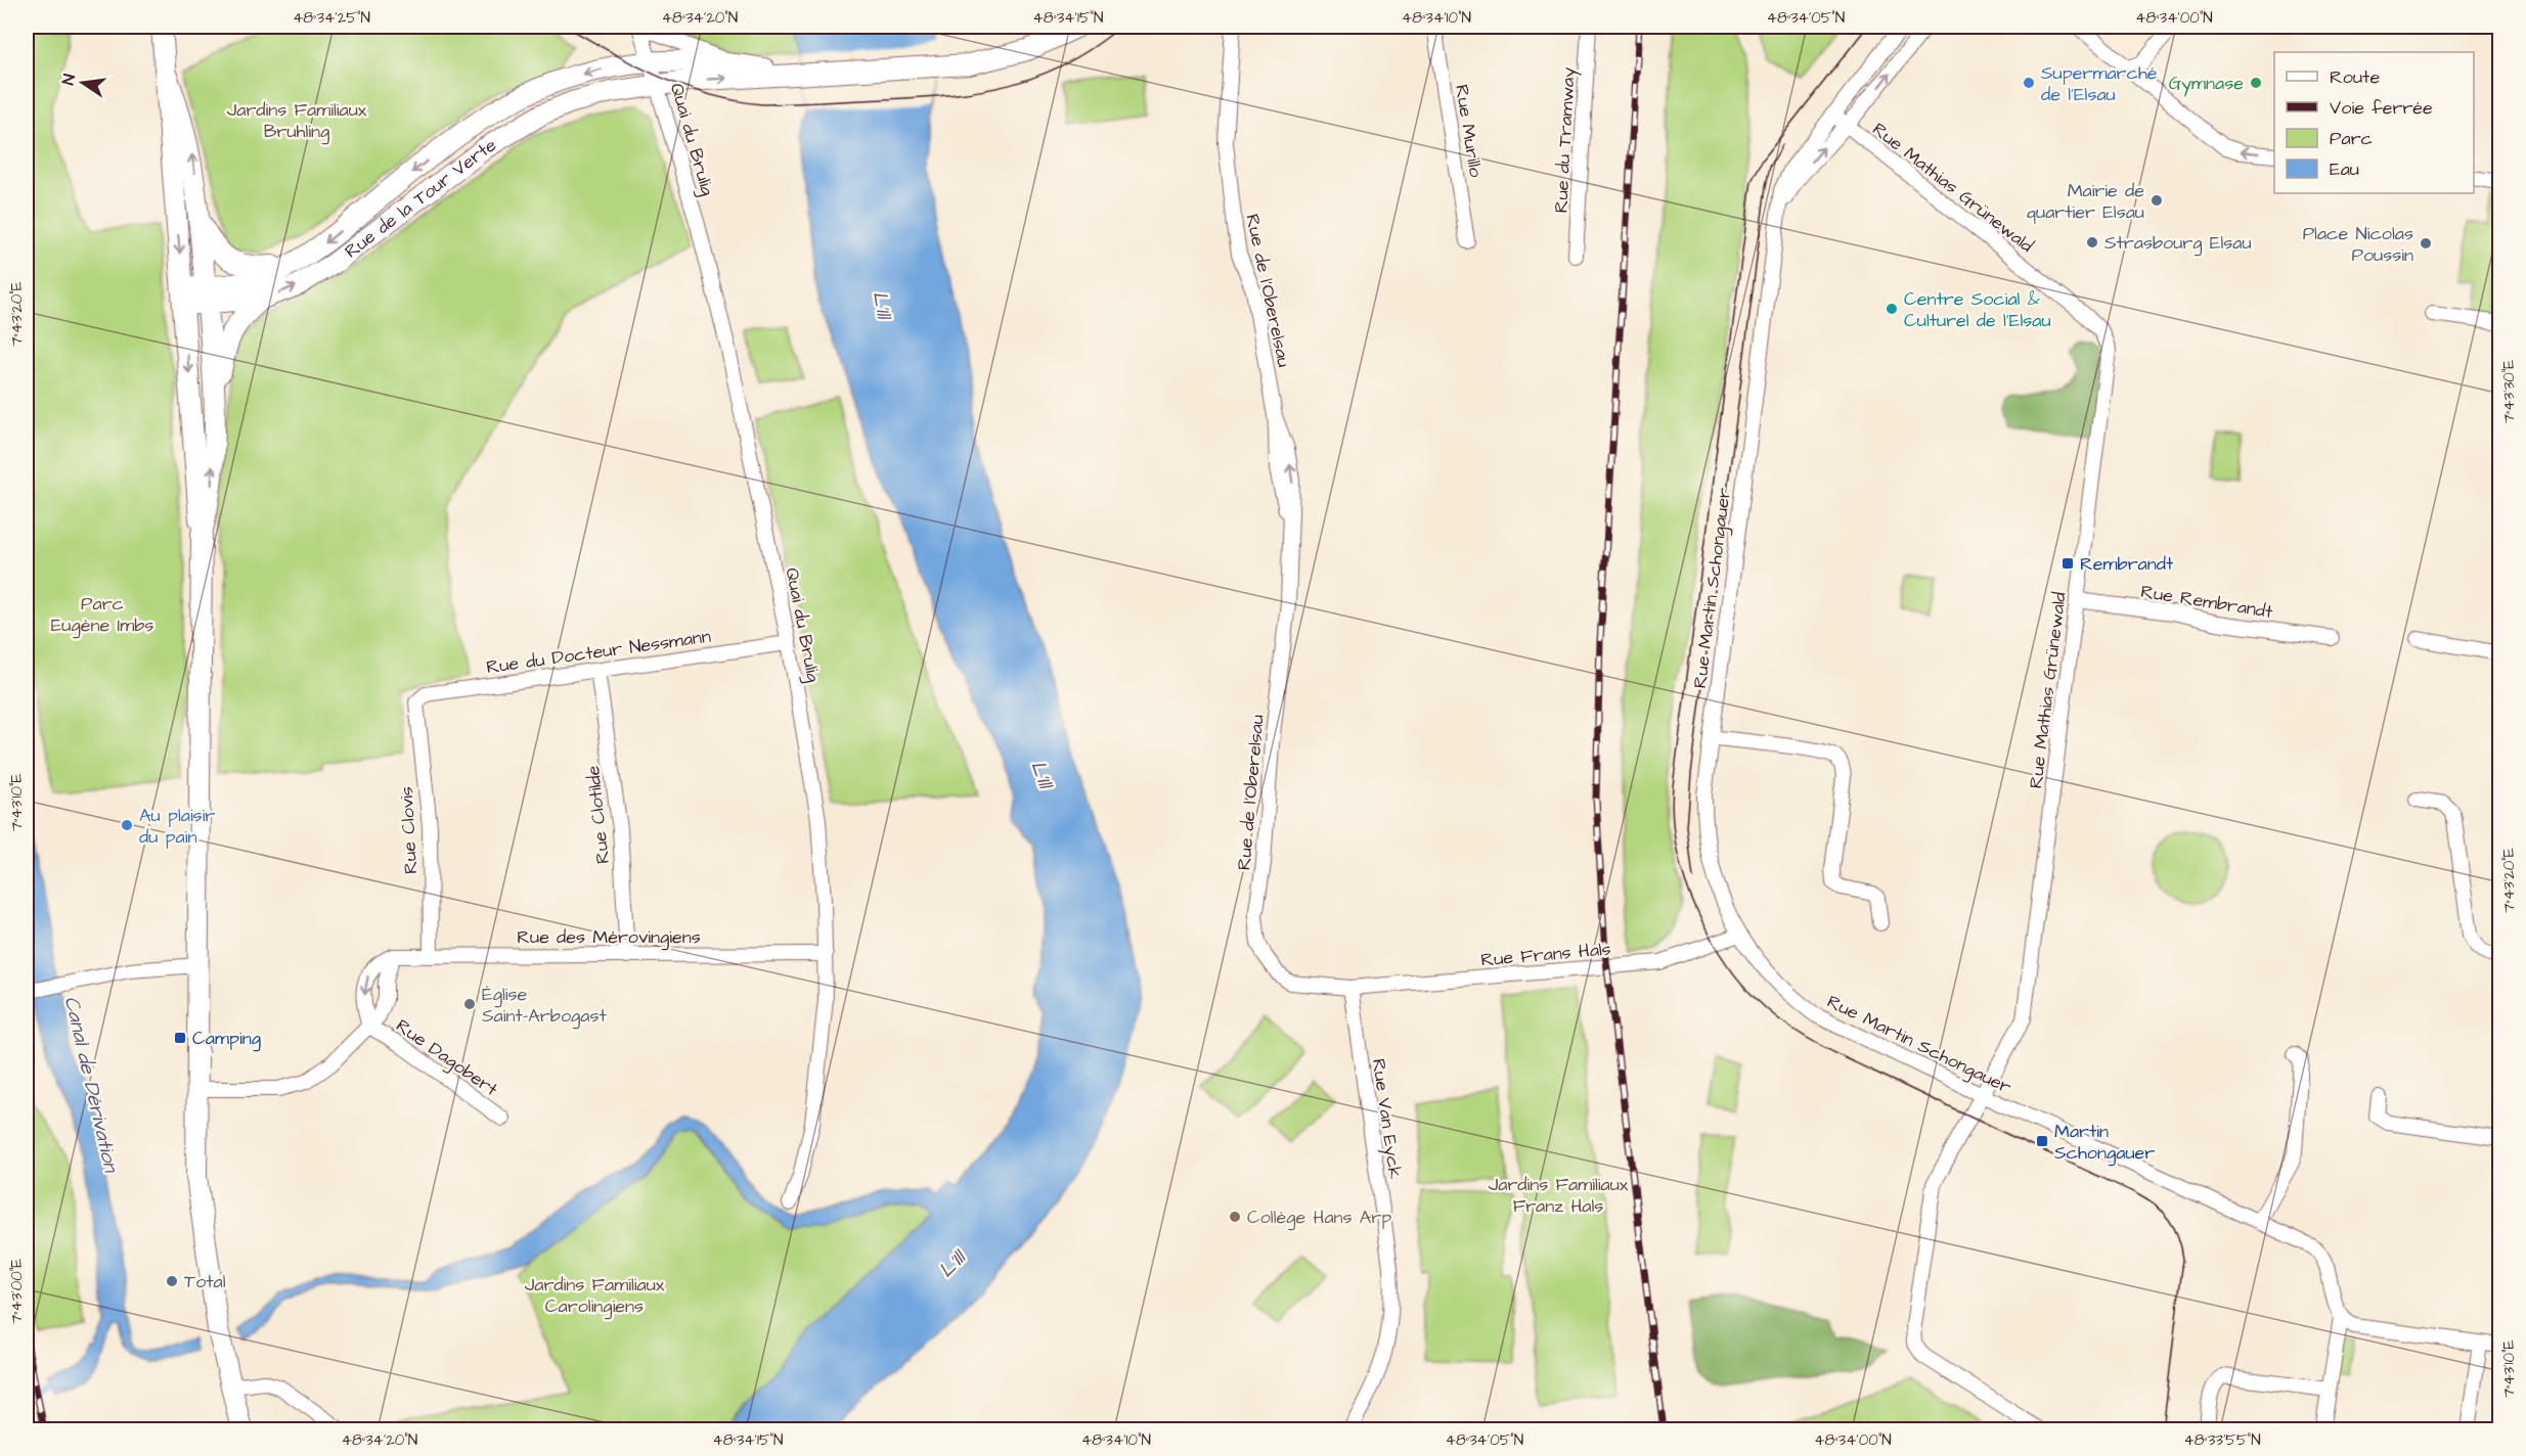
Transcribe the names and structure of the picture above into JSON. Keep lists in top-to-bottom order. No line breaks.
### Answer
{"streets":{"main road":["Rue de la Tour Verte"],"street":["Rue Murillo","Quai du Brulig","Rue du Tramway","Rue Mathias Grünewald","Rue de l'Oberelsau","Rue Martin Schongauer","Rue Rembrandt","Rue du Docteur Nessmann","Rue Clotilde","Rue Clovis","Rue des Mérovingiens","Rue Frans Hals","Rue Dagobert","Rue Van Eyck"]},"crossings":[["Quai du Brulig","Rue de la Tour Verte"],["Quai du Brulig","Rue du Docteur Nessmann"],["Quai du Brulig","Rue des Mérovingiens"],["Rue Mathias Grünewald","Rue Martin Schongauer"],["Rue Mathias Grünewald","Rue Rembrandt"],["Rue de l'Oberelsau","Rue Frans Hals"],["Rue de l'Oberelsau","Rue Van Eyck"],["Rue Martin Schongauer","Rue Frans Hals"],["Rue du Docteur Nessmann","Rue Clotilde"],["Rue du Docteur Nessmann","Rue Clovis"],["Rue Clotilde","Rue des Mérovingiens"],["Rue Clovis","Rue des Mérovingiens"],["Rue Frans Hals","Rue Van Eyck"]],"water":["L'Ill","Canal de Dérivation"],"parks":["Jardins Familiaux Bruhling","Parc Eugène Imbs","Jardins Familiaux Franz Hals","Jardins Familiaux Carolingiens"],"places":{"other":["Supermarché de l'Elsau","Gymnase","Mairie de quartier Elsau","Strasbourg Elsau","Place Nicolas Poussin","Centre Social & Culturel de l'Elsau","Au plaisir du pain","Église Saint-Arbogast","Collège Hans Arp","Total"],"transit":["Rembrandt","Camping","Martin Schongauer"]},"legend":["Route","Voie ferrée","Parc","Eau"],"north":"left","coordinates":["48°34'25\"N","48°34'20\"N","48°34'15\"N","48°34'10\"N","48°34'05\"N","48°34'00\"N","7°43'20\"E","7°43'30\"E","7°43'10\"E","7°43'00\"E","48°33'55\"N"]}
